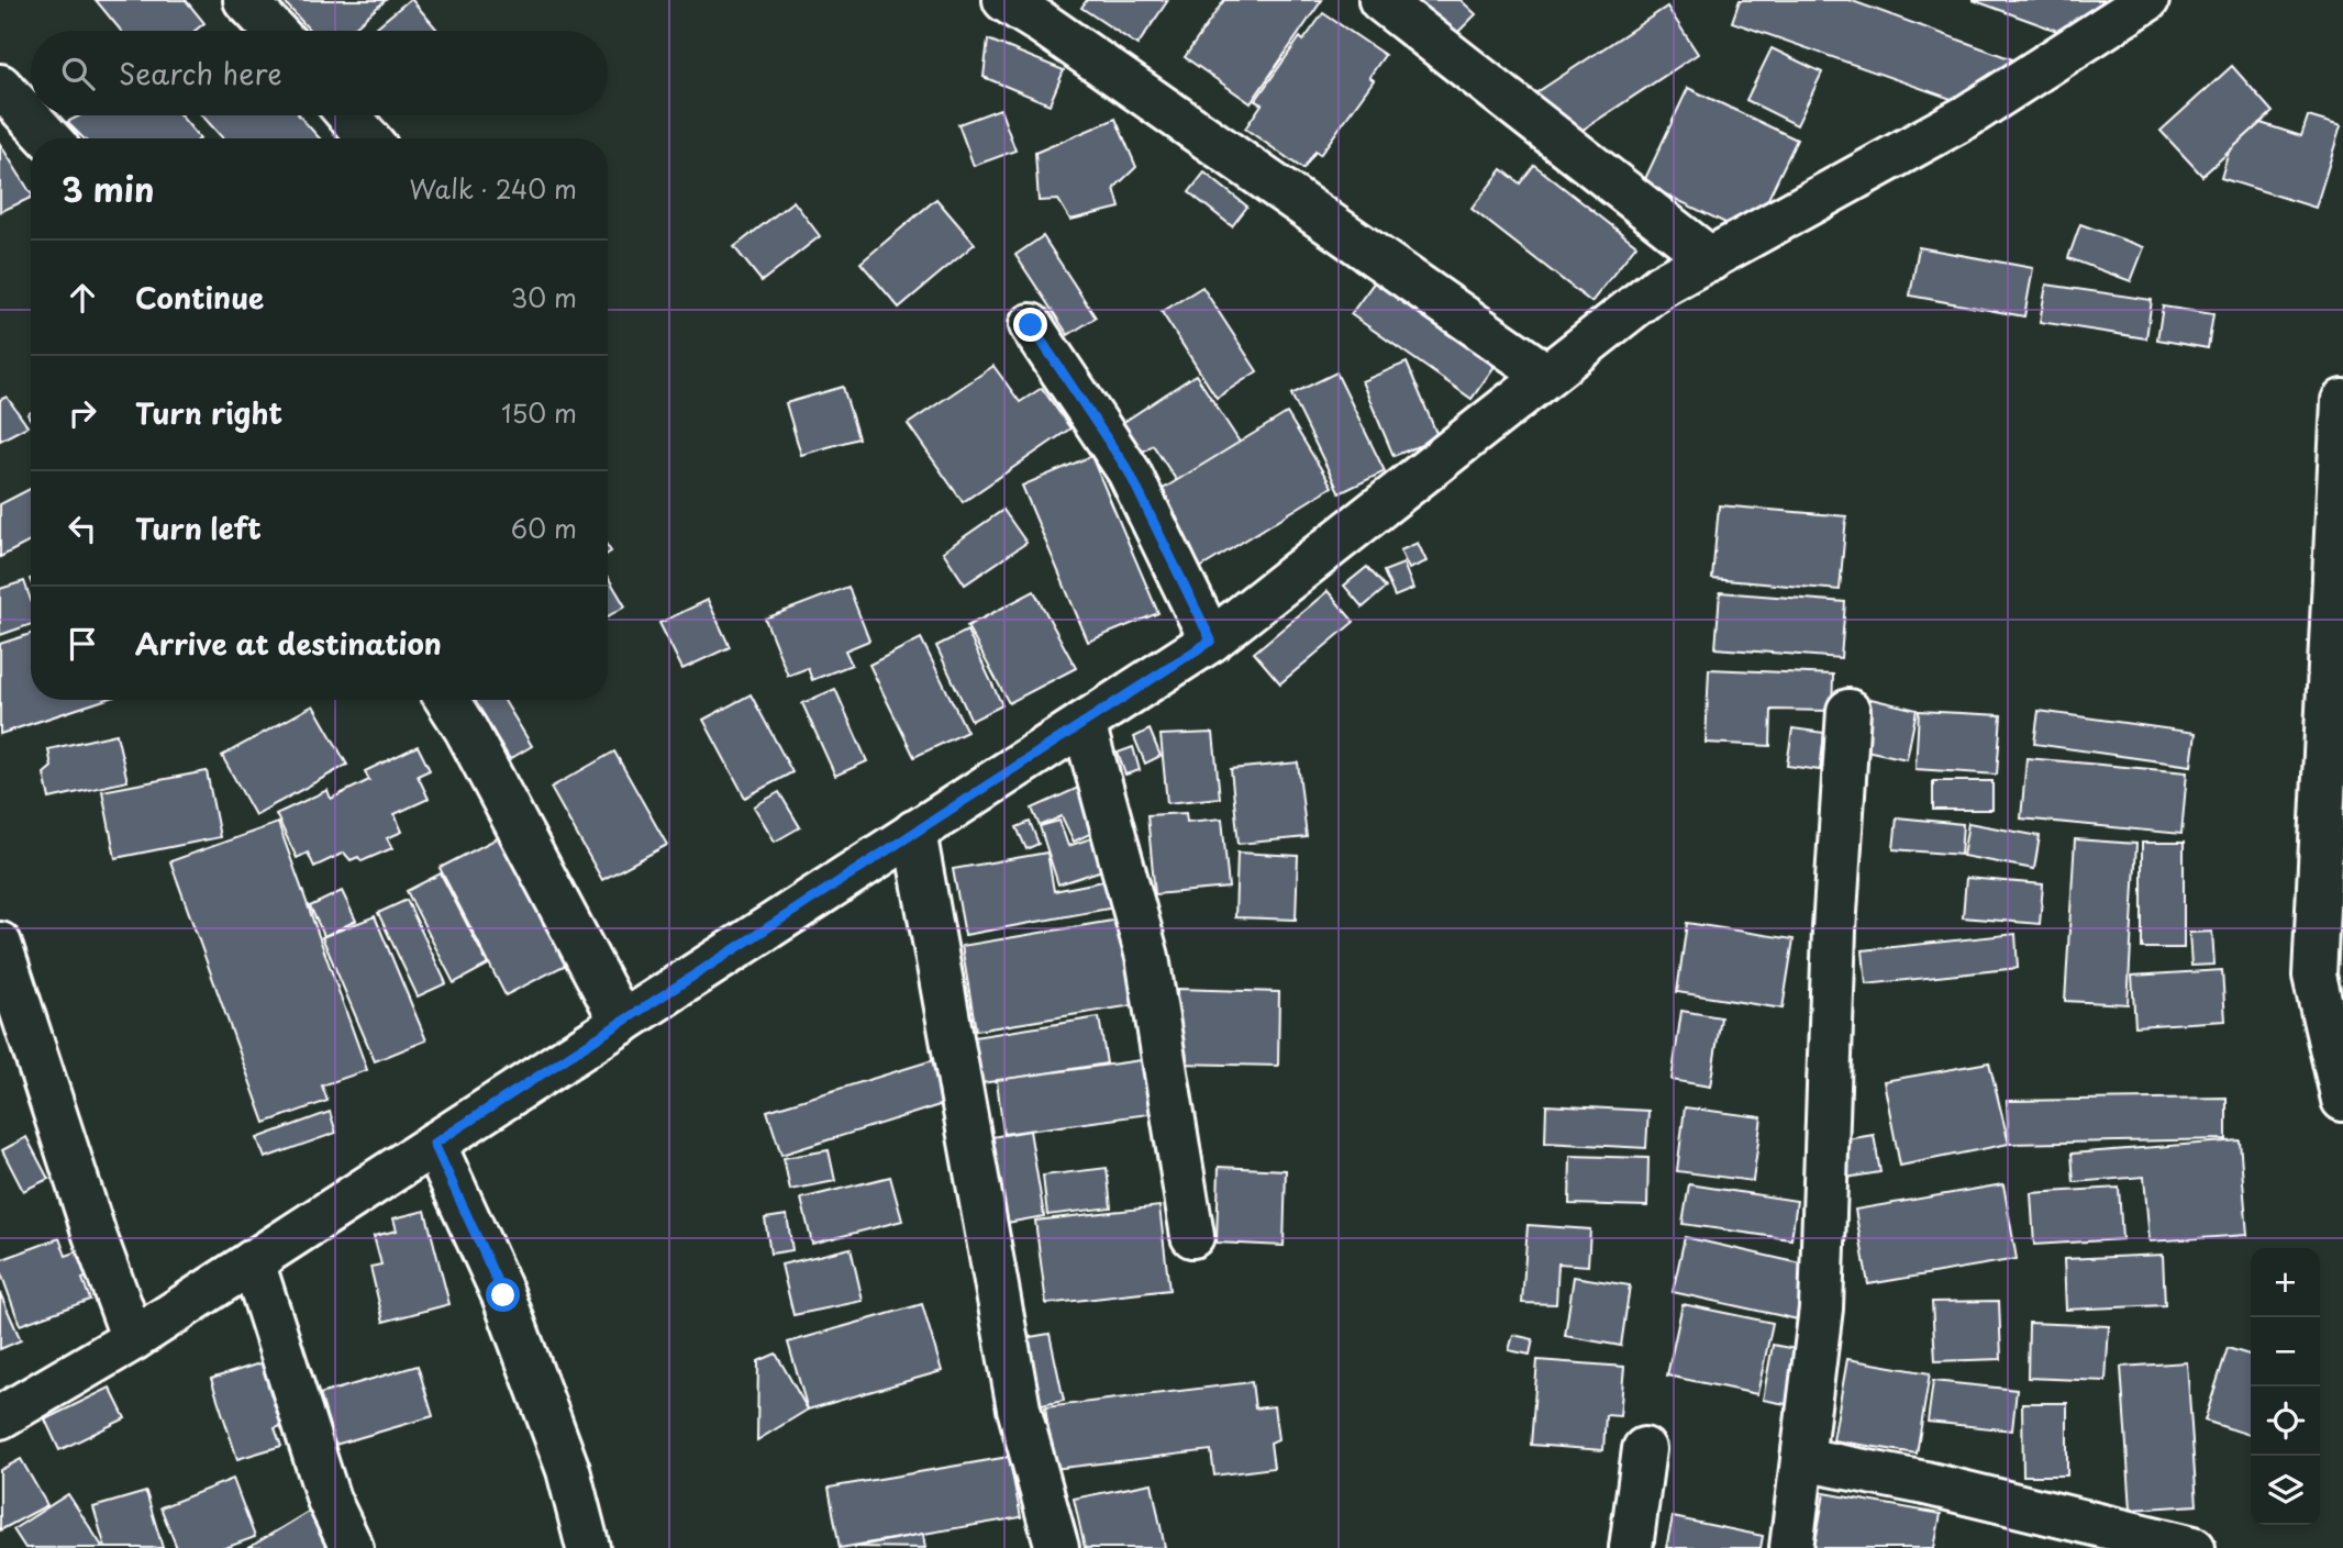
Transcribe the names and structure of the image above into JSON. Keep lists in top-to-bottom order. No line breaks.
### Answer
{"page":{"search":"Search here","heading":["3 min","Walk · 240 m"],"list":[["Continue","30 m"],["Turn right","150 m"],["Turn left","60 m"],"Arrive at destination"],"map_buttons":["+","−"]}}
